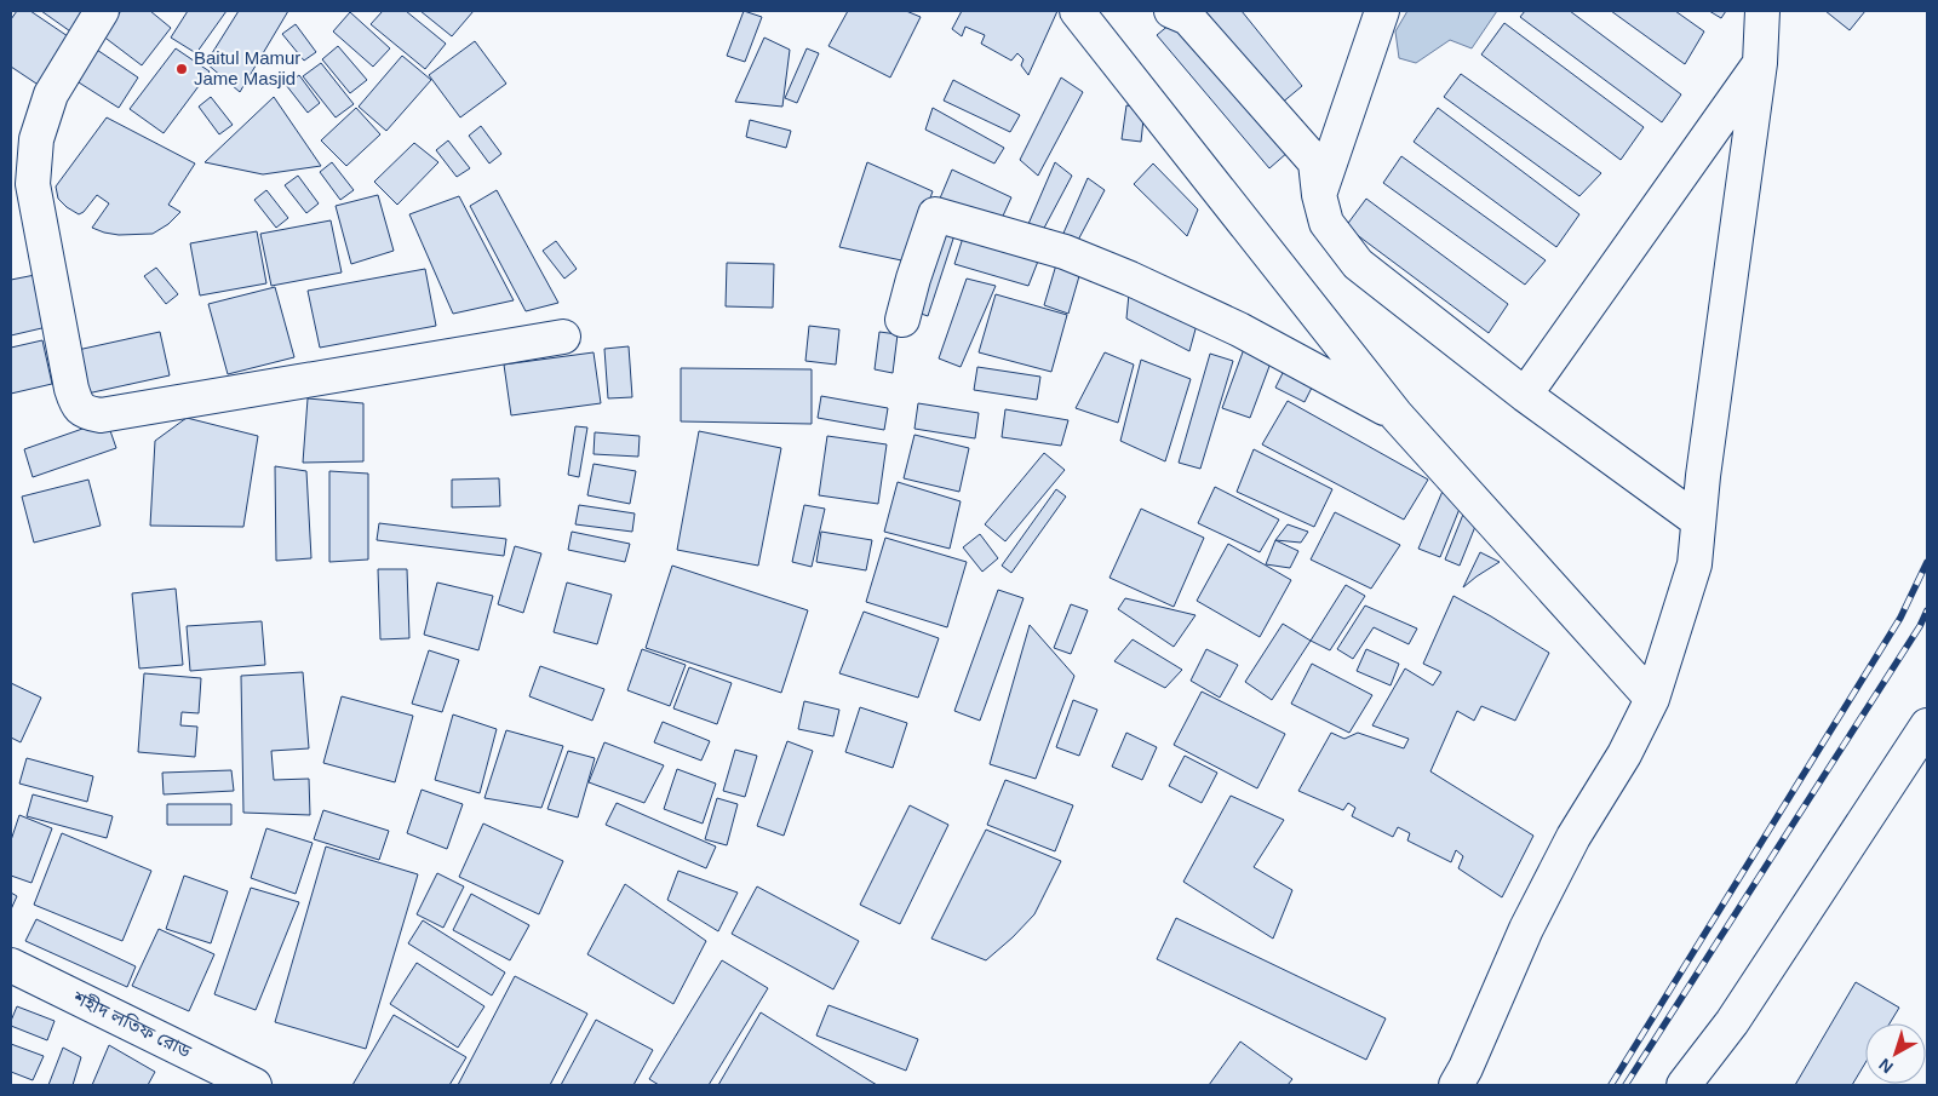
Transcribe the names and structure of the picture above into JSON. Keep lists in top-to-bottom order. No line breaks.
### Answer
{"streets":{"street":["শহীদ লতিফ রোড"]},"places":["Baitul Mamur Jame Masjid"],"north":"bottom left"}
